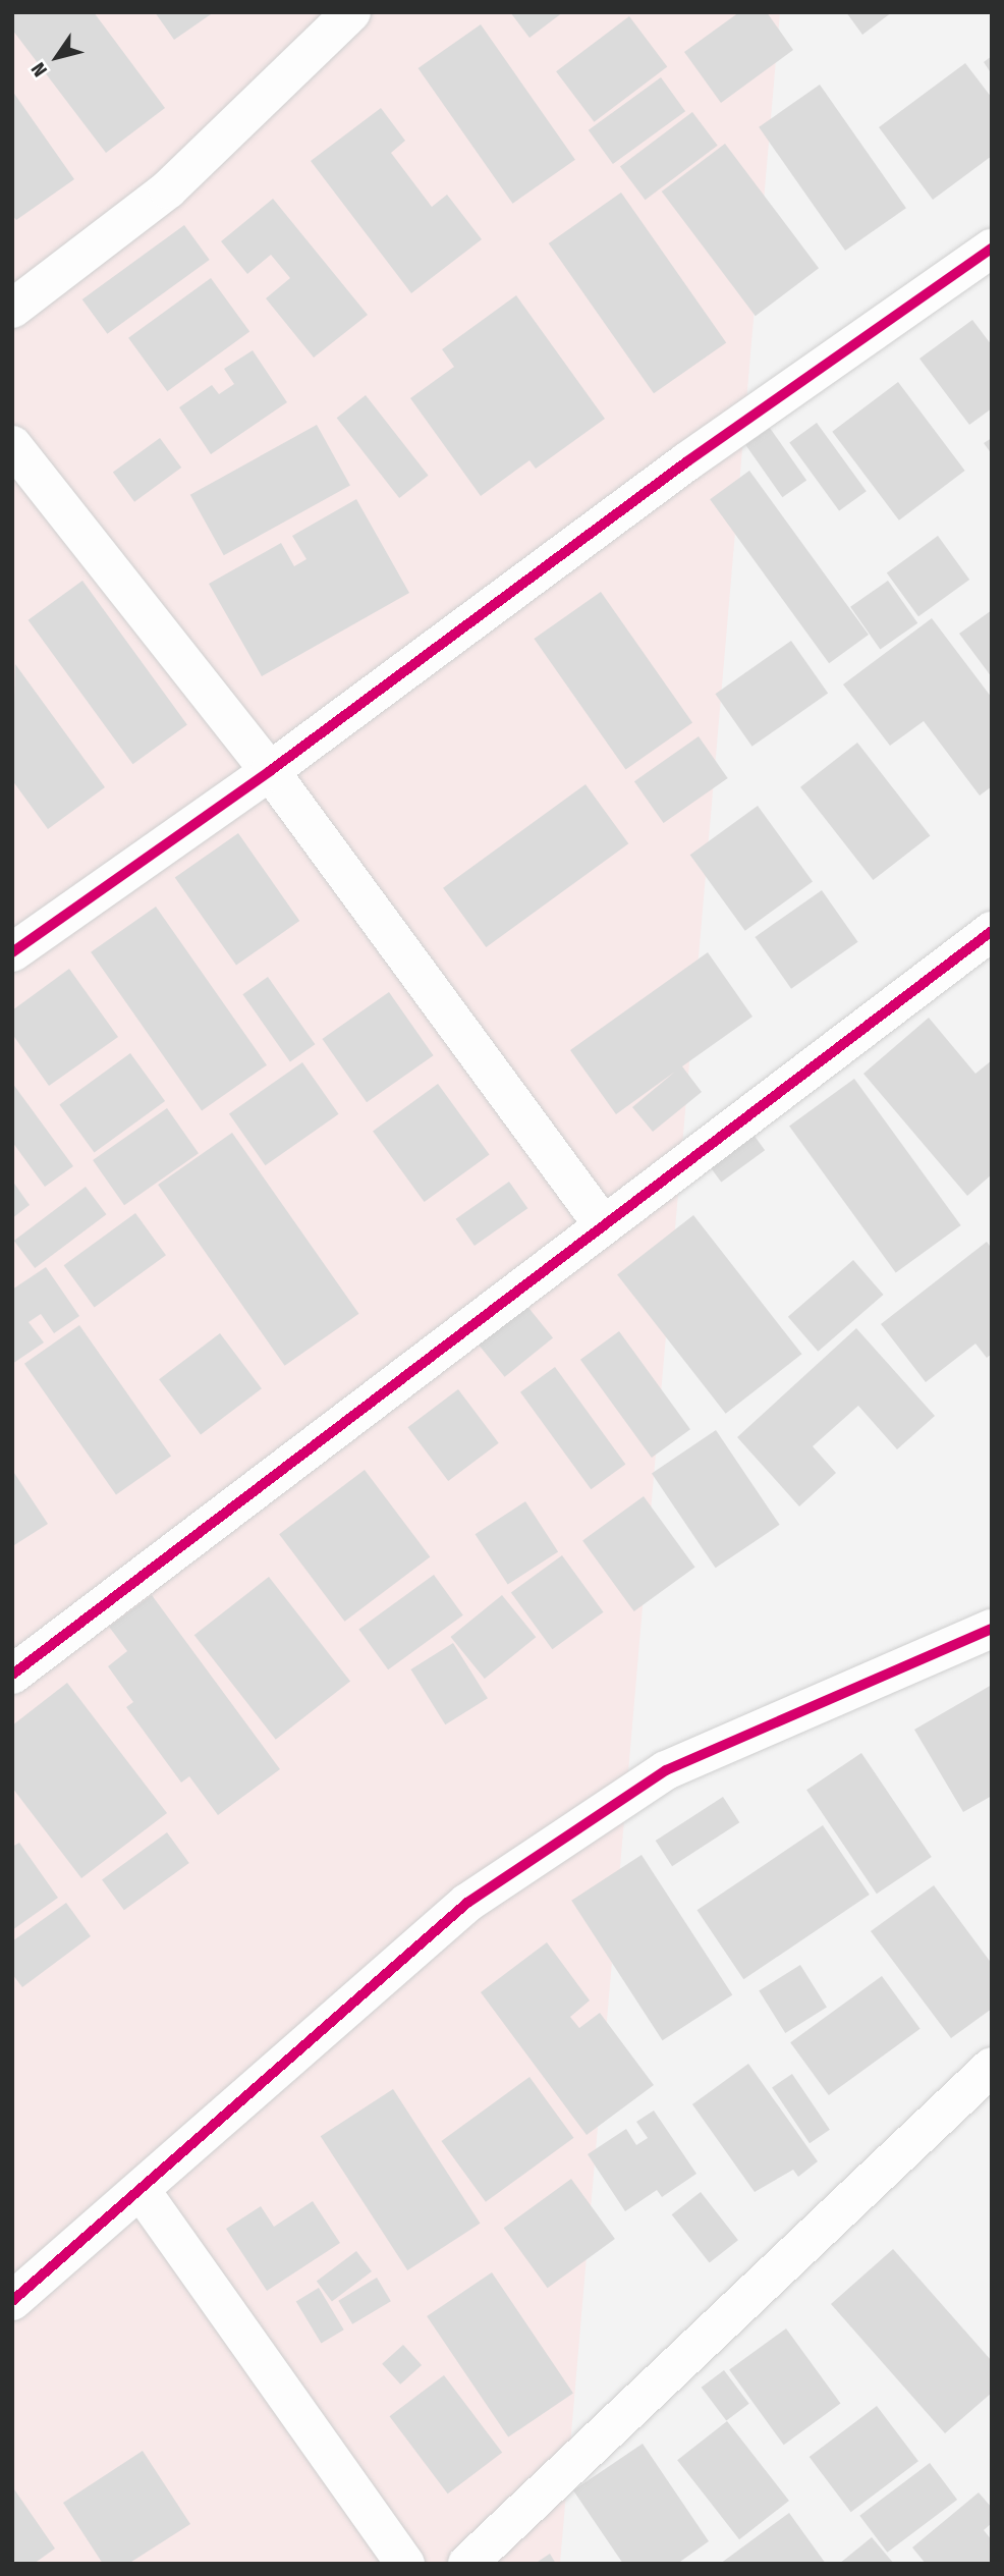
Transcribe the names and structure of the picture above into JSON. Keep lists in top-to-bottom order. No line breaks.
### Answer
{"north":"bottom left"}
